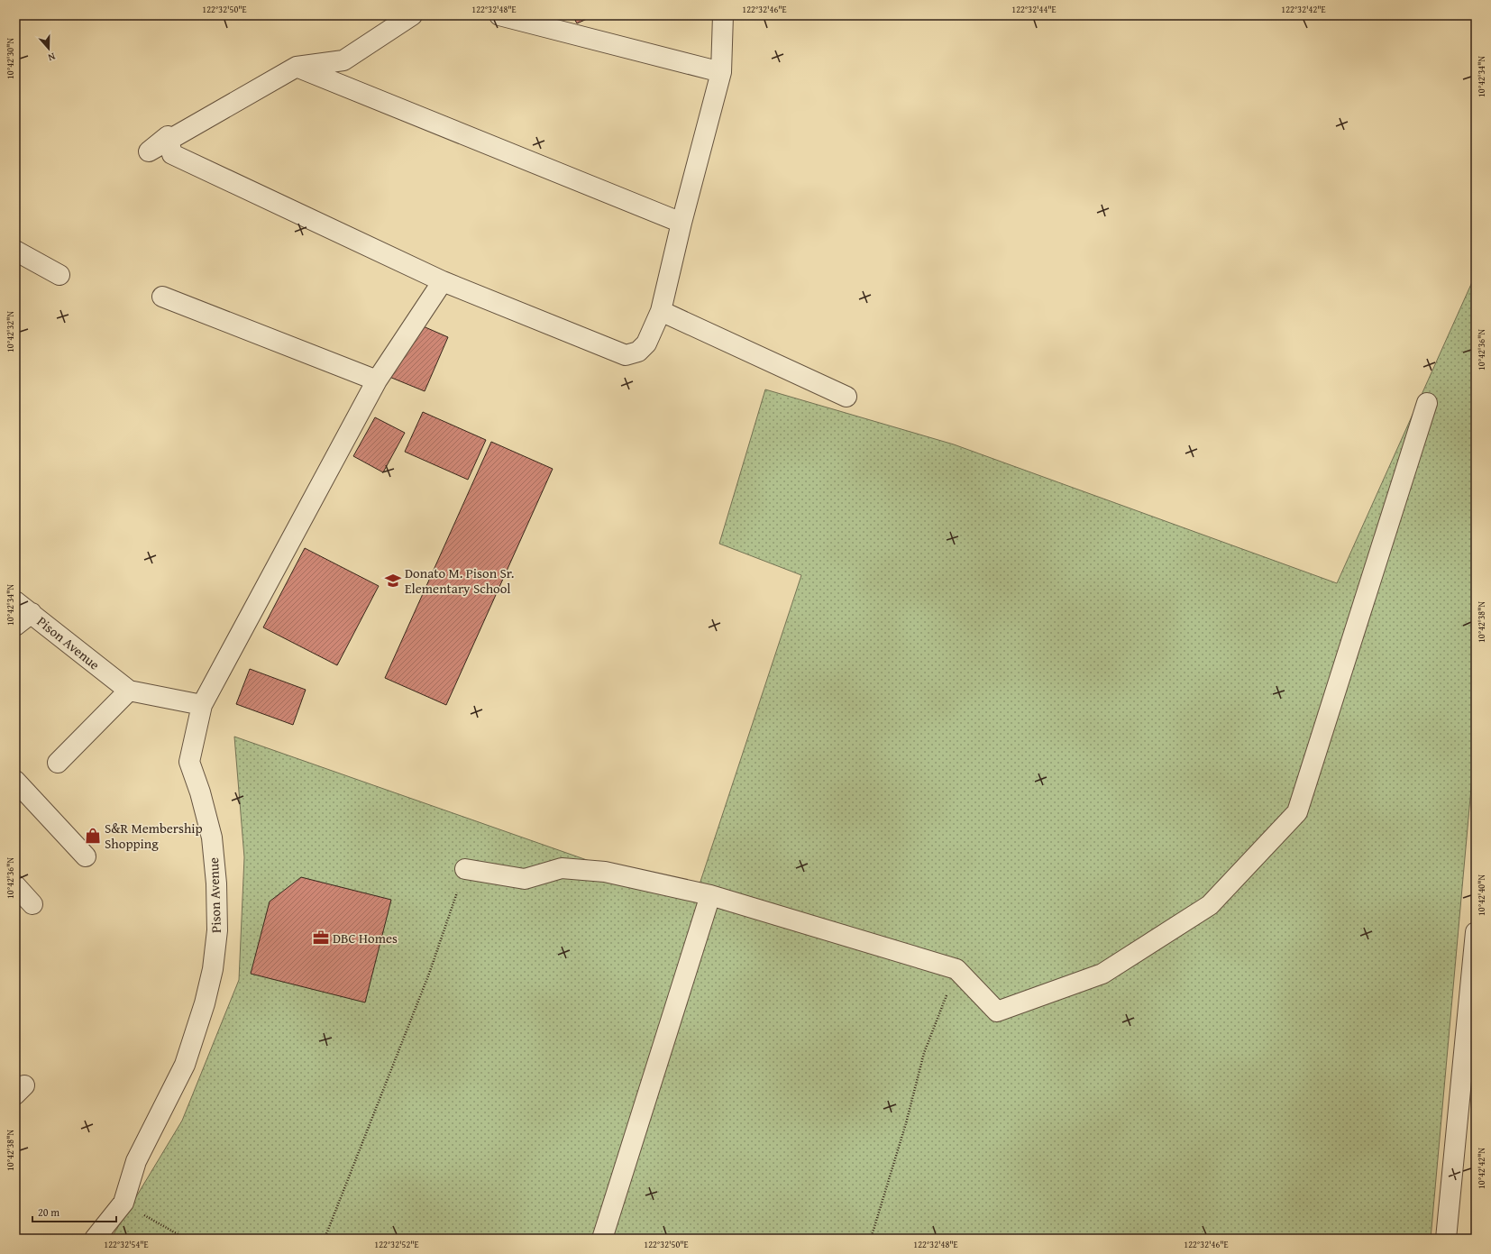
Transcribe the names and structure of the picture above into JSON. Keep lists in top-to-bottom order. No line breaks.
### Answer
{"streets":{"street":["Pison Avenue"]},"places":{"school or university":["Donato M. Pison Sr. Elementary School"],"shop":["S&R Membership Shopping"],"office":["DBC Homes"]},"scale_bar":"20 m","north":"bottom","coordinates":["122°32'50\"E","122°32'48\"E","122°32'46\"E","122°32'44\"E","122°32'42\"E","10°42'30\"N","10°42'34\"N","10°42'32\"N","10°42'36\"N","10°42'38\"N","10°42'40\"N","10°42'42\"N","122°32'54\"E","122°32'52\"E"]}
